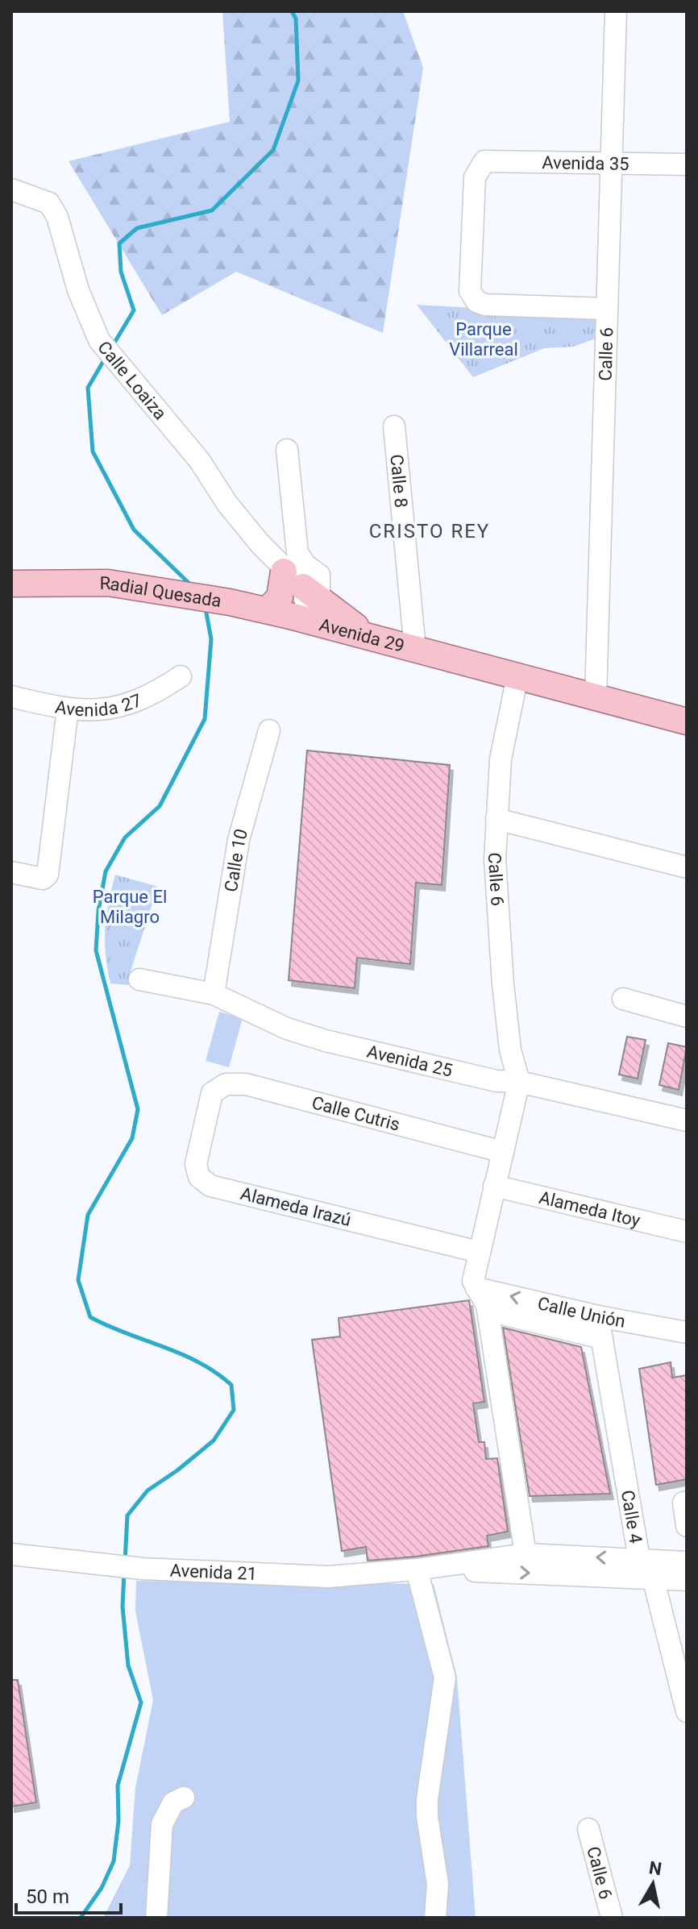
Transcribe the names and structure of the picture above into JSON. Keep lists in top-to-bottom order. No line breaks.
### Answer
{"streets":{"main road":["Radial Quesada","Avenida 29"],"street":["Avenida 35","Calle 6","Calle Loaiza","Calle 8","Avenida 27","Calle 10","Avenida 25","Calle Cutris","Alameda Irazú","Alameda Itoy","Calle Unión","Calle 4","Avenida 21"]},"crossings":[["Avenida 35","Calle 6"],["Calle 6","Avenida 25"],["Calle Loaiza","Radial Quesada"],["Calle Loaiza","Avenida 29"],["Calle 8","Avenida 29"],["Radial Quesada","Avenida 29"],["Calle 10","Avenida 25"],["Calle Cutris","Alameda Irazú"],["Calle Unión","Calle 4"],["Calle 4","Avenida 21"]],"districts":["CRISTO REY"],"parks":["Parque Villarreal","Parque El Milagro"],"scale_bar":"50 m","north":"top"}
